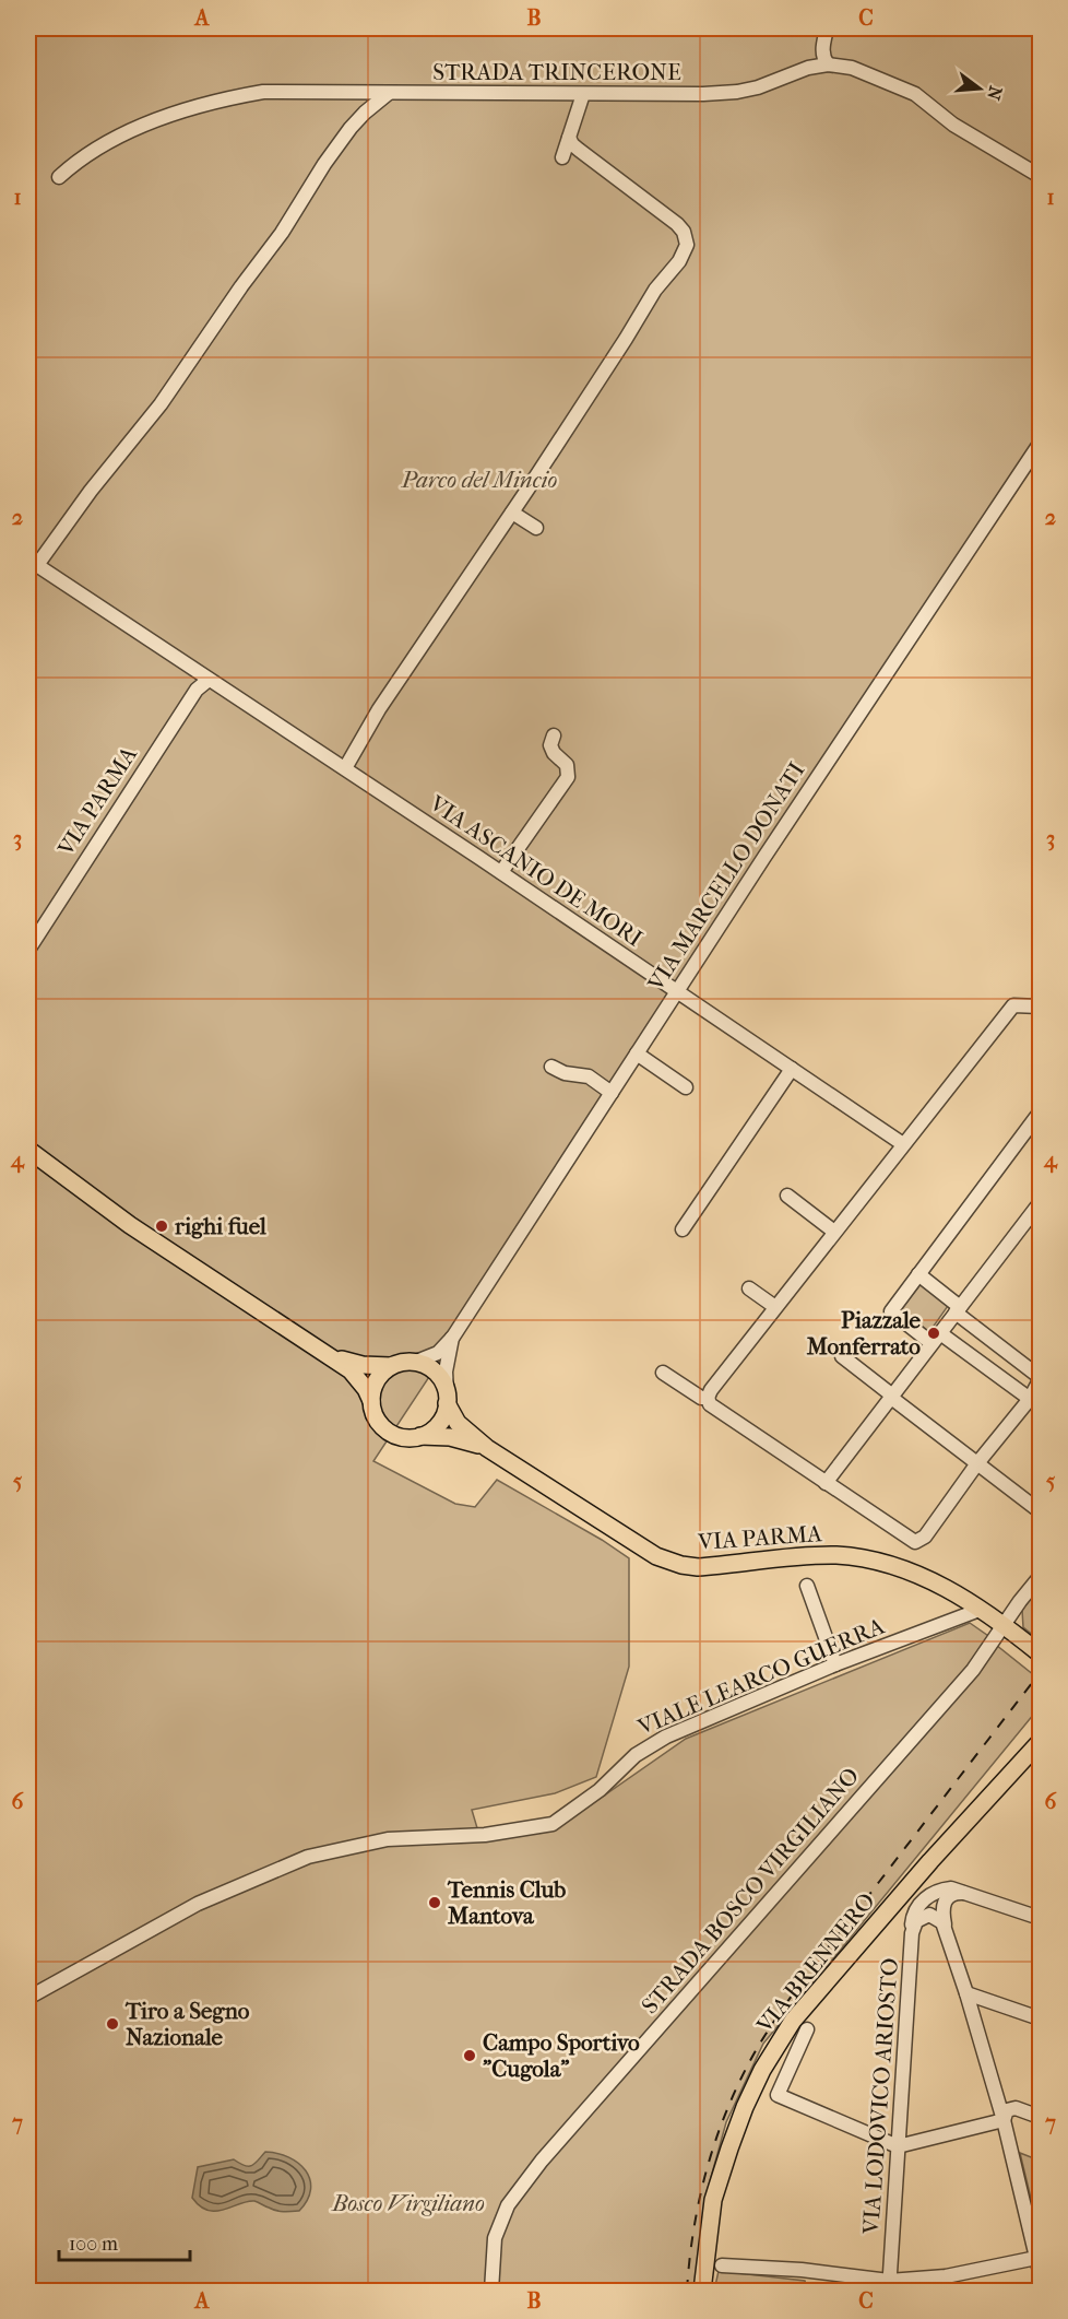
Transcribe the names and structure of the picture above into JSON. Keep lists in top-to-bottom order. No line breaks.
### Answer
{"streets":{"main road":["VIA PARMA","VIA BRENNERO"],"street":["STRADA TRINCERONE","VIA ASCANIO DE MORI","VIA MARCELLO DONATI","VIALE LEARCO GUERRA","STRADA BOSCO VIRGILIANO","VIA LODOVICO ARIOSTO"]},"crossings":[["VIA PARMA","VIA ASCANIO DE MORI"],["VIA PARMA","VIA MARCELLO DONATI"],["VIA PARMA","VIALE LEARCO GUERRA"],["VIA PARMA","STRADA BOSCO VIRGILIANO"],["VIA ASCANIO DE MORI","VIA MARCELLO DONATI"]],"parks":["Parco del Mincio","Bosco Virgiliano"],"places":["righi fuel","Piazzale Monferrato","Tennis Club Mantova","Tiro a Segno Nazionale","Campo Sportivo \"Cugola\""],"scale_bar":"100 m","north":"right","grid":{"columns":["A","B","C"],"rows":["1","2","3","4","5","6","7"]}}
